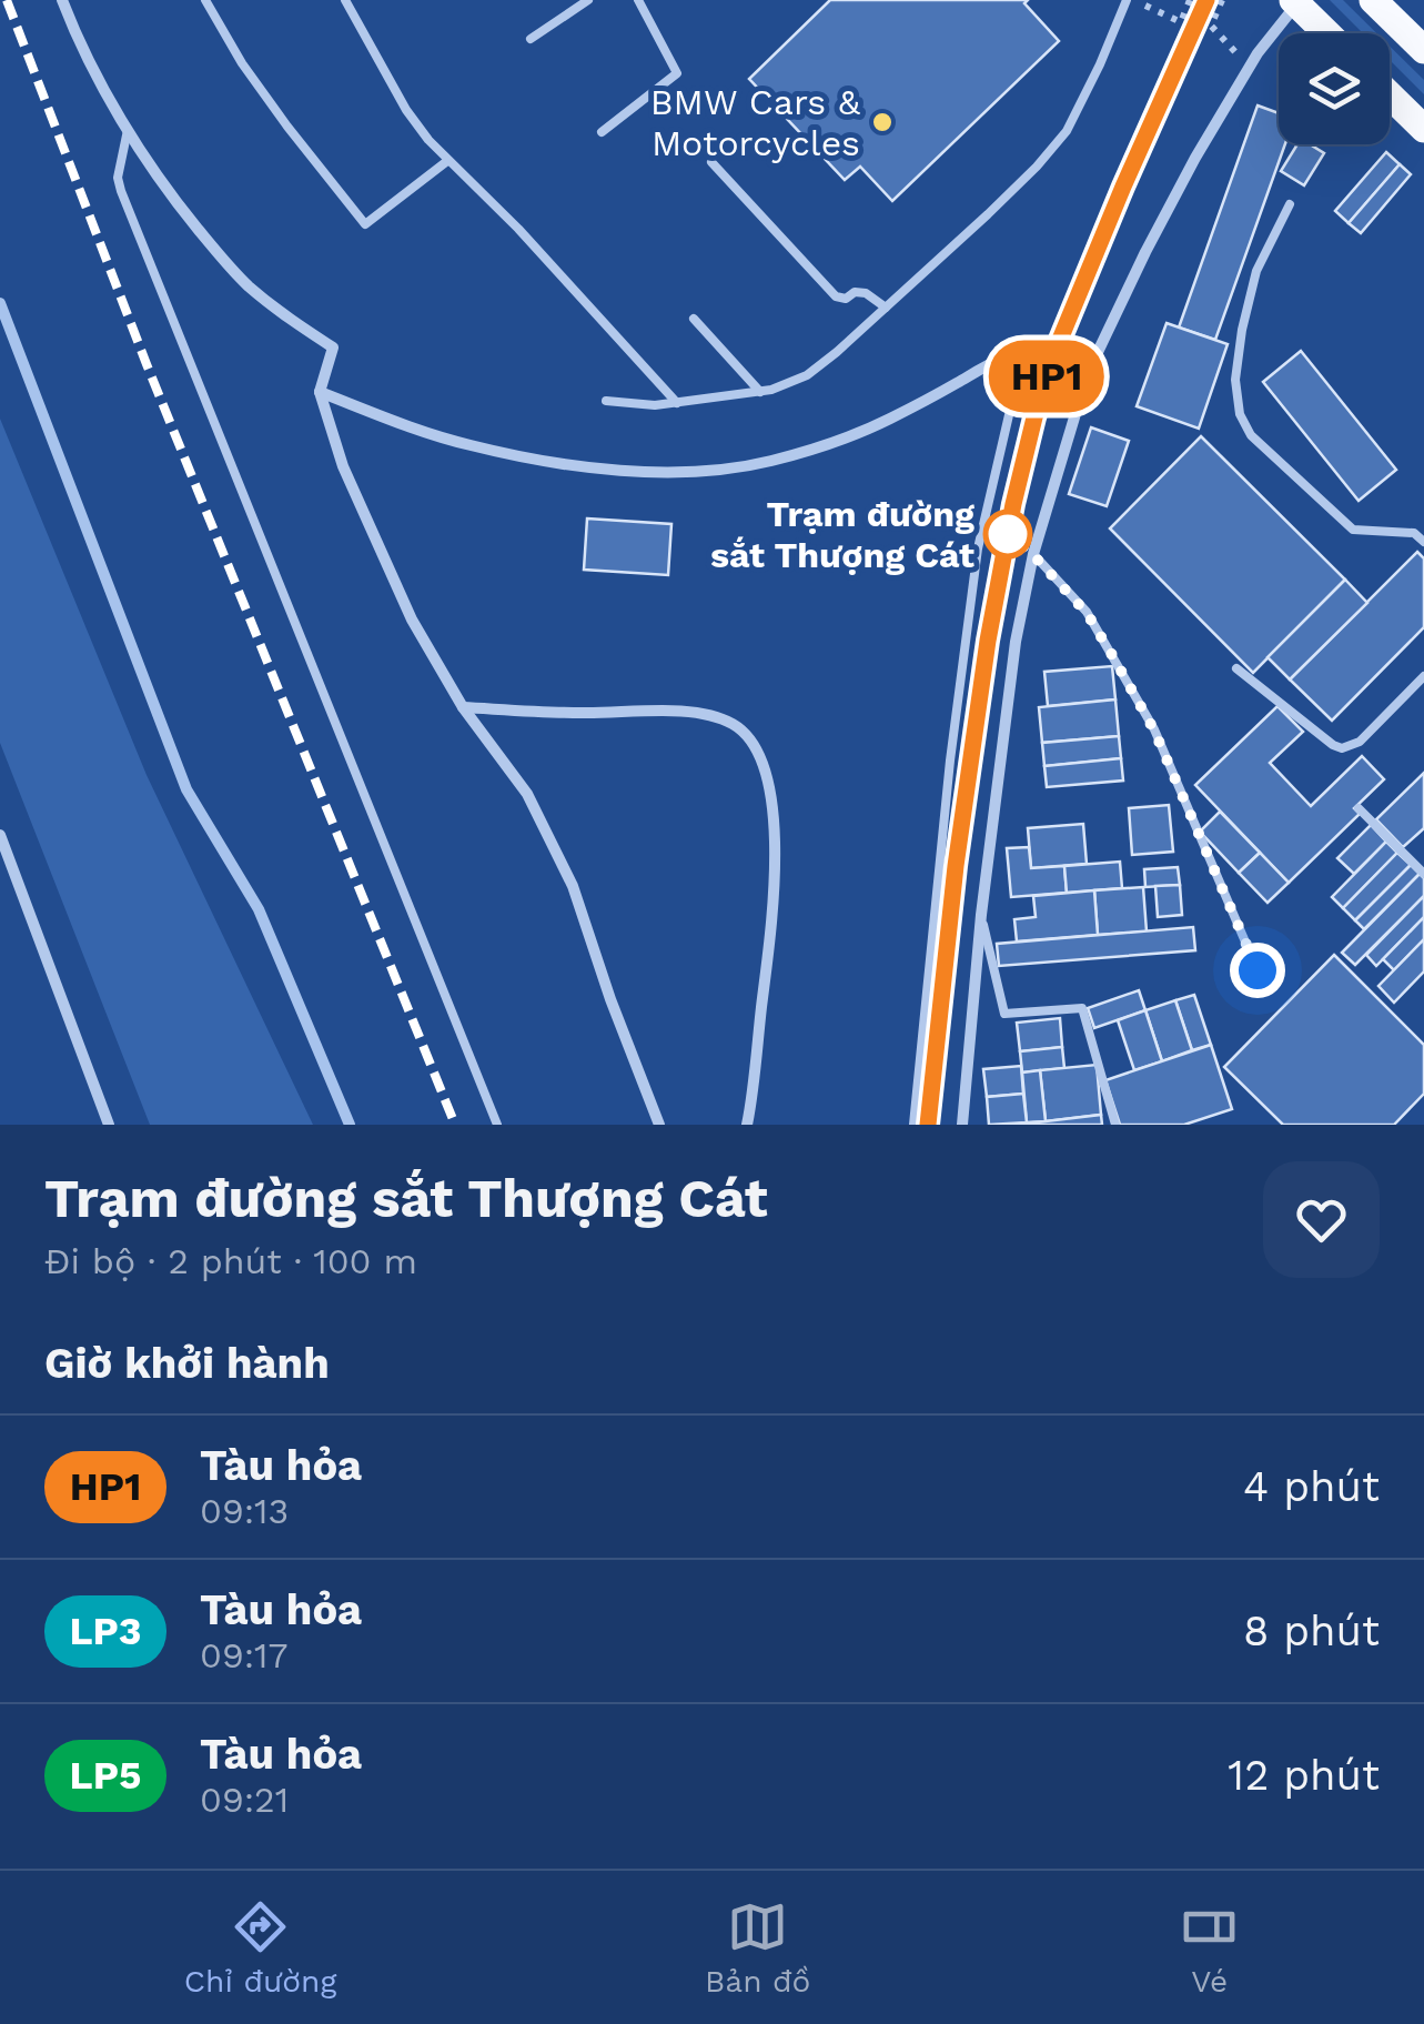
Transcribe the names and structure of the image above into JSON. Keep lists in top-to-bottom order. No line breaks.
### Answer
{"places":["BMW Cars & Motorcycles","Trạm đường sắt Thượng Cát"],"page":{"on_map":"HP1","heading":[["Trạm đường sắt Thượng Cát","Đi bộ · 2 phút · 100 m"],"Giờ khởi hành"],"list":[{"mark":"HP1","name":"Tàu hỏa","note":"09:13","value":"4 phút"},{"mark":"LP3","name":"Tàu hỏa","note":"09:17","value":"8 phút"},{"mark":"LP5","name":"Tàu hỏa","note":"09:21","value":"12 phút"}],"tabs":["Chỉ đường","Bản đồ","Vé"]}}
